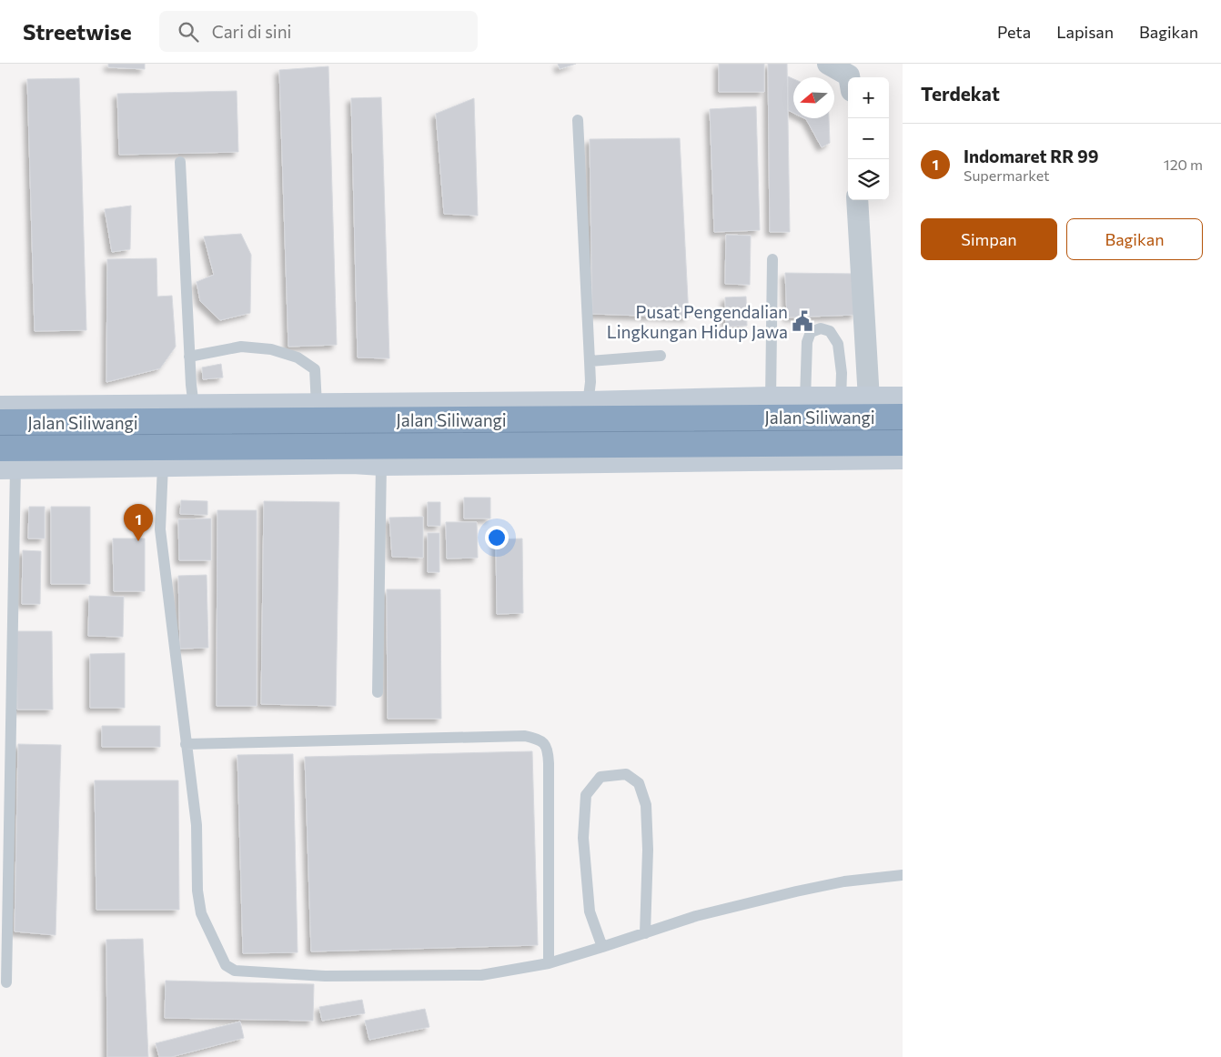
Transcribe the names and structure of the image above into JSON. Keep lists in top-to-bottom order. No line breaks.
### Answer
{"streets":{"highway":["Jalan Siliwangi"]},"places":{"public building":["Pusat Pengendalian Lingkungan Hidup Jawa"]},"north":"left","page":{"header":"Streetwise","search":"Cari di sini","nav":["Peta","Lapisan","Bagikan"],"heading":"Terdekat","map_buttons":["+","−"],"list":[{"mark":"1","name":"Indomaret RR 99","note":"Supermarket","value":"120 m"}],"buttons":["Simpan","Bagikan"],"pins":"1"}}
